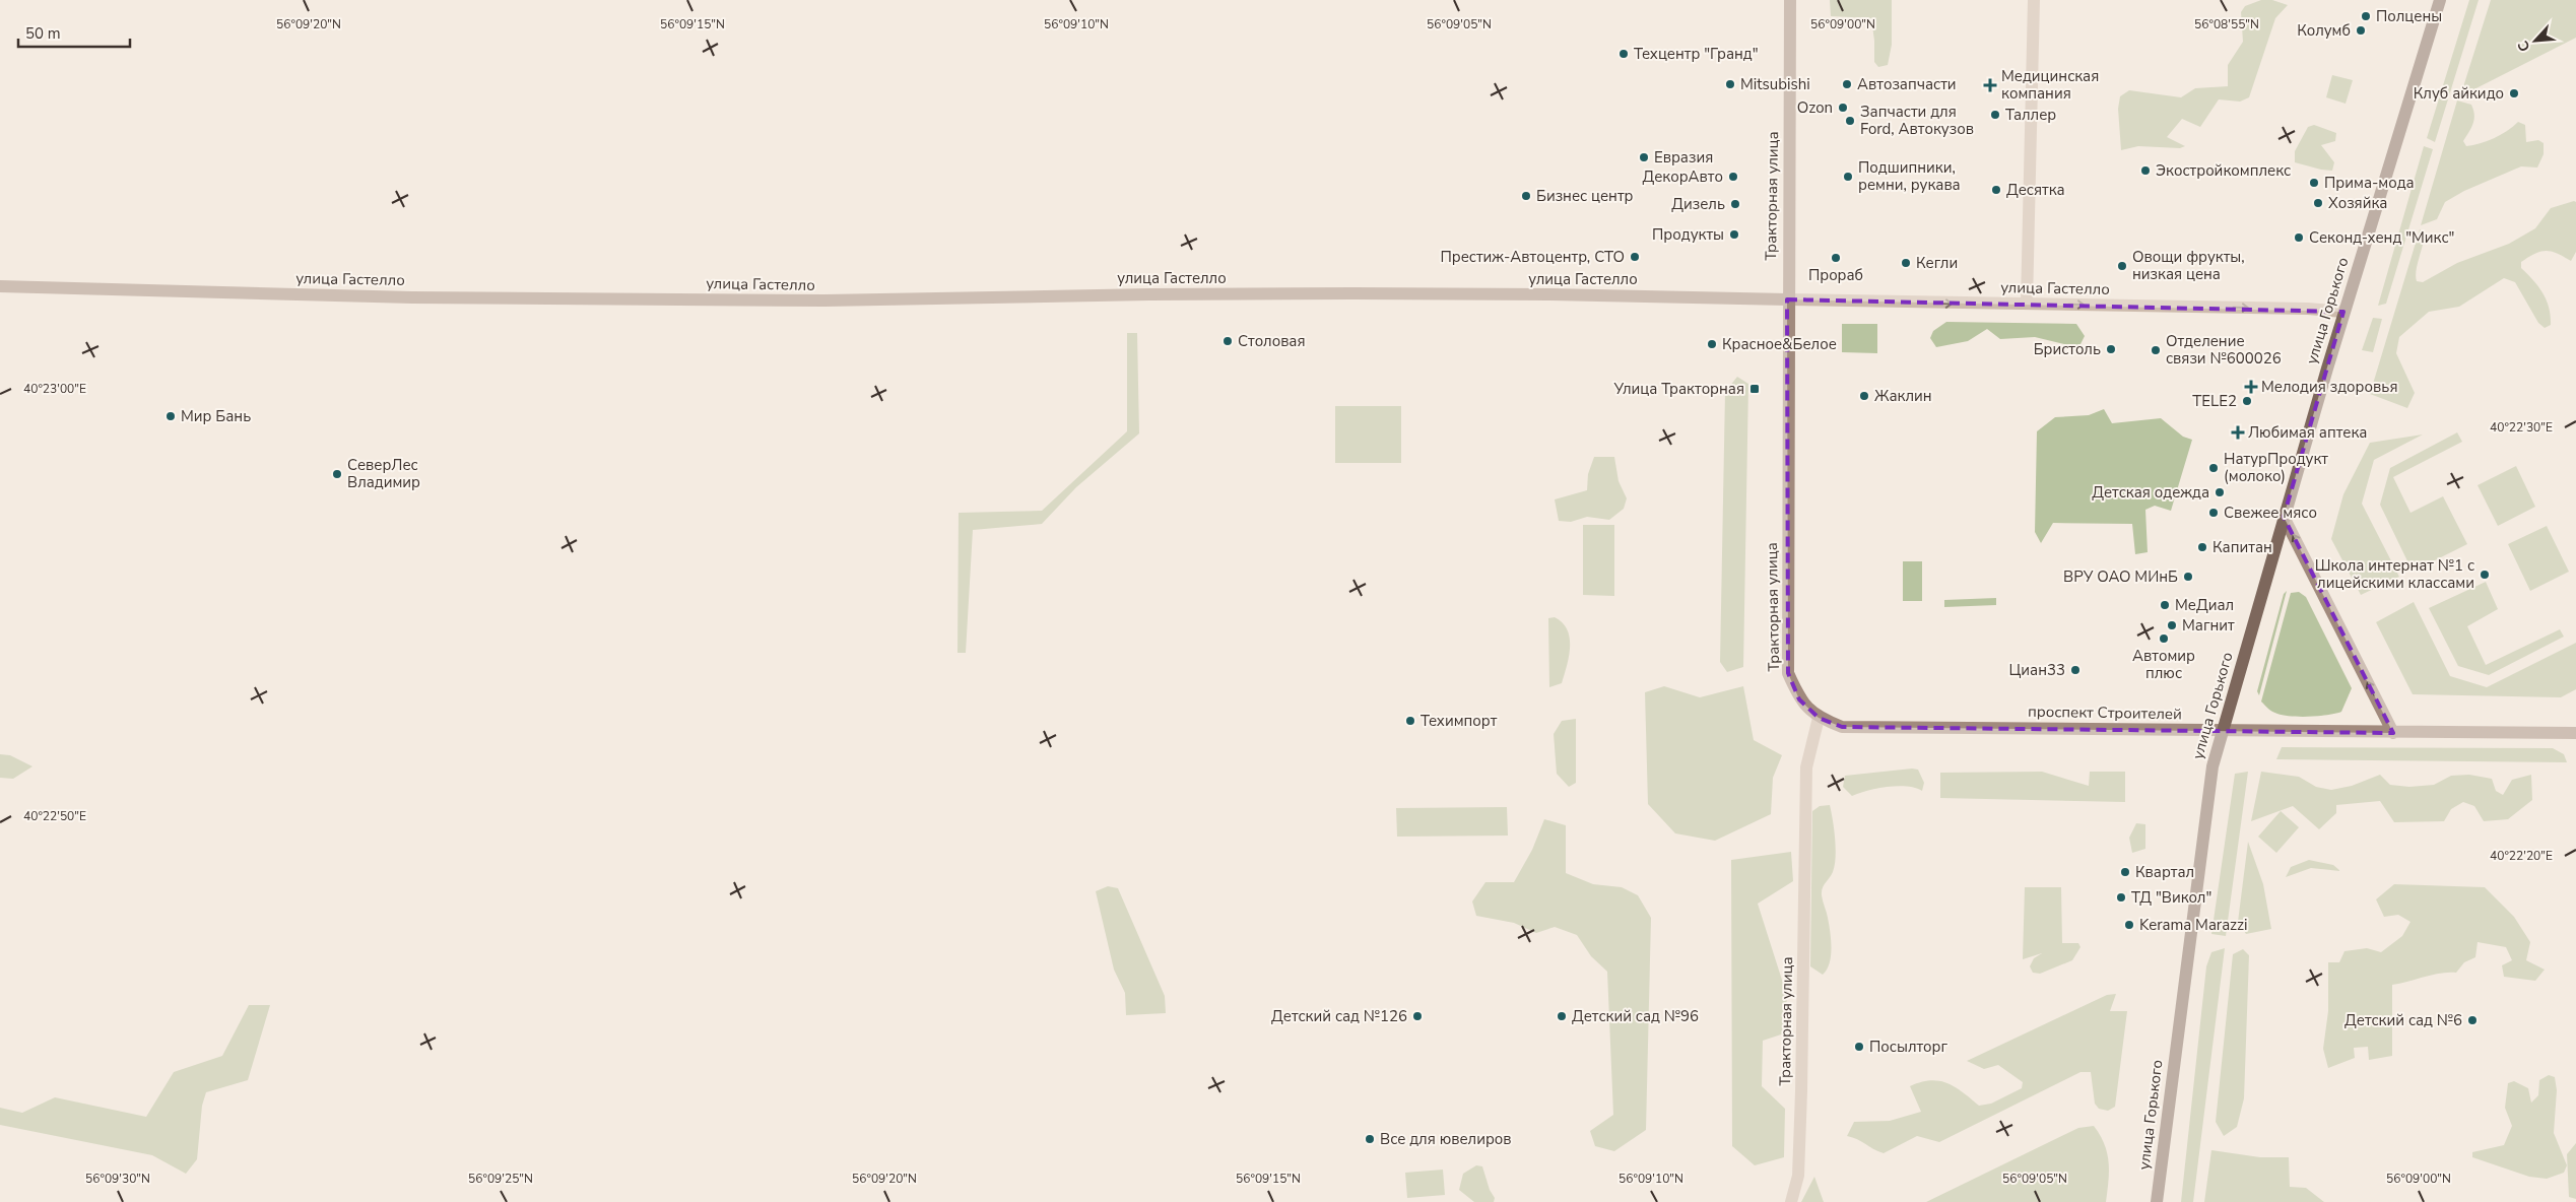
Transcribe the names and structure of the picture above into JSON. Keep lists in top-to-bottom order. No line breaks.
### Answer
{"streets":{"main road":["Тракторная улица","улица Гастелло","улица Горького","проспект Строителей"]},"crossings":[["Тракторная улица","улица Гастелло"],["Тракторная улица","проспект Строителей"],["улица Гастелло","улица Горького"],["улица Горького","проспект Строителей"]],"places":{"other":["Полцены","Колумб","Техцентр \"Гранд\"","Mitsubishi","Автозапчасти","Клуб айкидо","Ozon","Таллер","Запчасти для Ford, Автокузов","Евразия","Экостройкомплекс","ДекорАвто","Подшипники, ремни, рукава","Прима-мода","Десятка","Бизнес центр","Хозяйка","Дизель","Продукты","Секонд-хенд \"Микс\"","Престиж-Автоцентр, СТО","Прораб","Кегли","Овощи фрукты, низкая цена","Столовая","Красное&Белое","Бристоль","Отделение связи №600026","Жаклин","TELE2","Мир Бань","НатурПродукт (молоко)","СеверЛес Владимир","Детская одежда","Свежее мясо","Капитан","Школа интернат №1 с лицейскими классами","ВРУ ОАО МИнБ","МеДиал","Магнит","Автомир плюс","Циан33","Техимпорт","Квартал","ТД \"Викол\"","Kerama Marazzi","Детский сад №126","Детский сад №96","Детский сад №6","Посылторг","Все для ювелиров"],"health":["Медицинская компания","Мелодия здоровья","Любимая аптека"],"transit":["Улица Тракторная"]},"scale_bar":"50 m","north":"bottom left","coordinates":["56°08'55\"N","56°09'20\"N","56°09'15\"N","56°09'10\"N","56°09'05\"N","56°09'00\"N","40°23'00\"E","40°22'30\"E","40°22'50\"E","40°22'20\"E","56°09'30\"N","56°09'25\"N"]}
